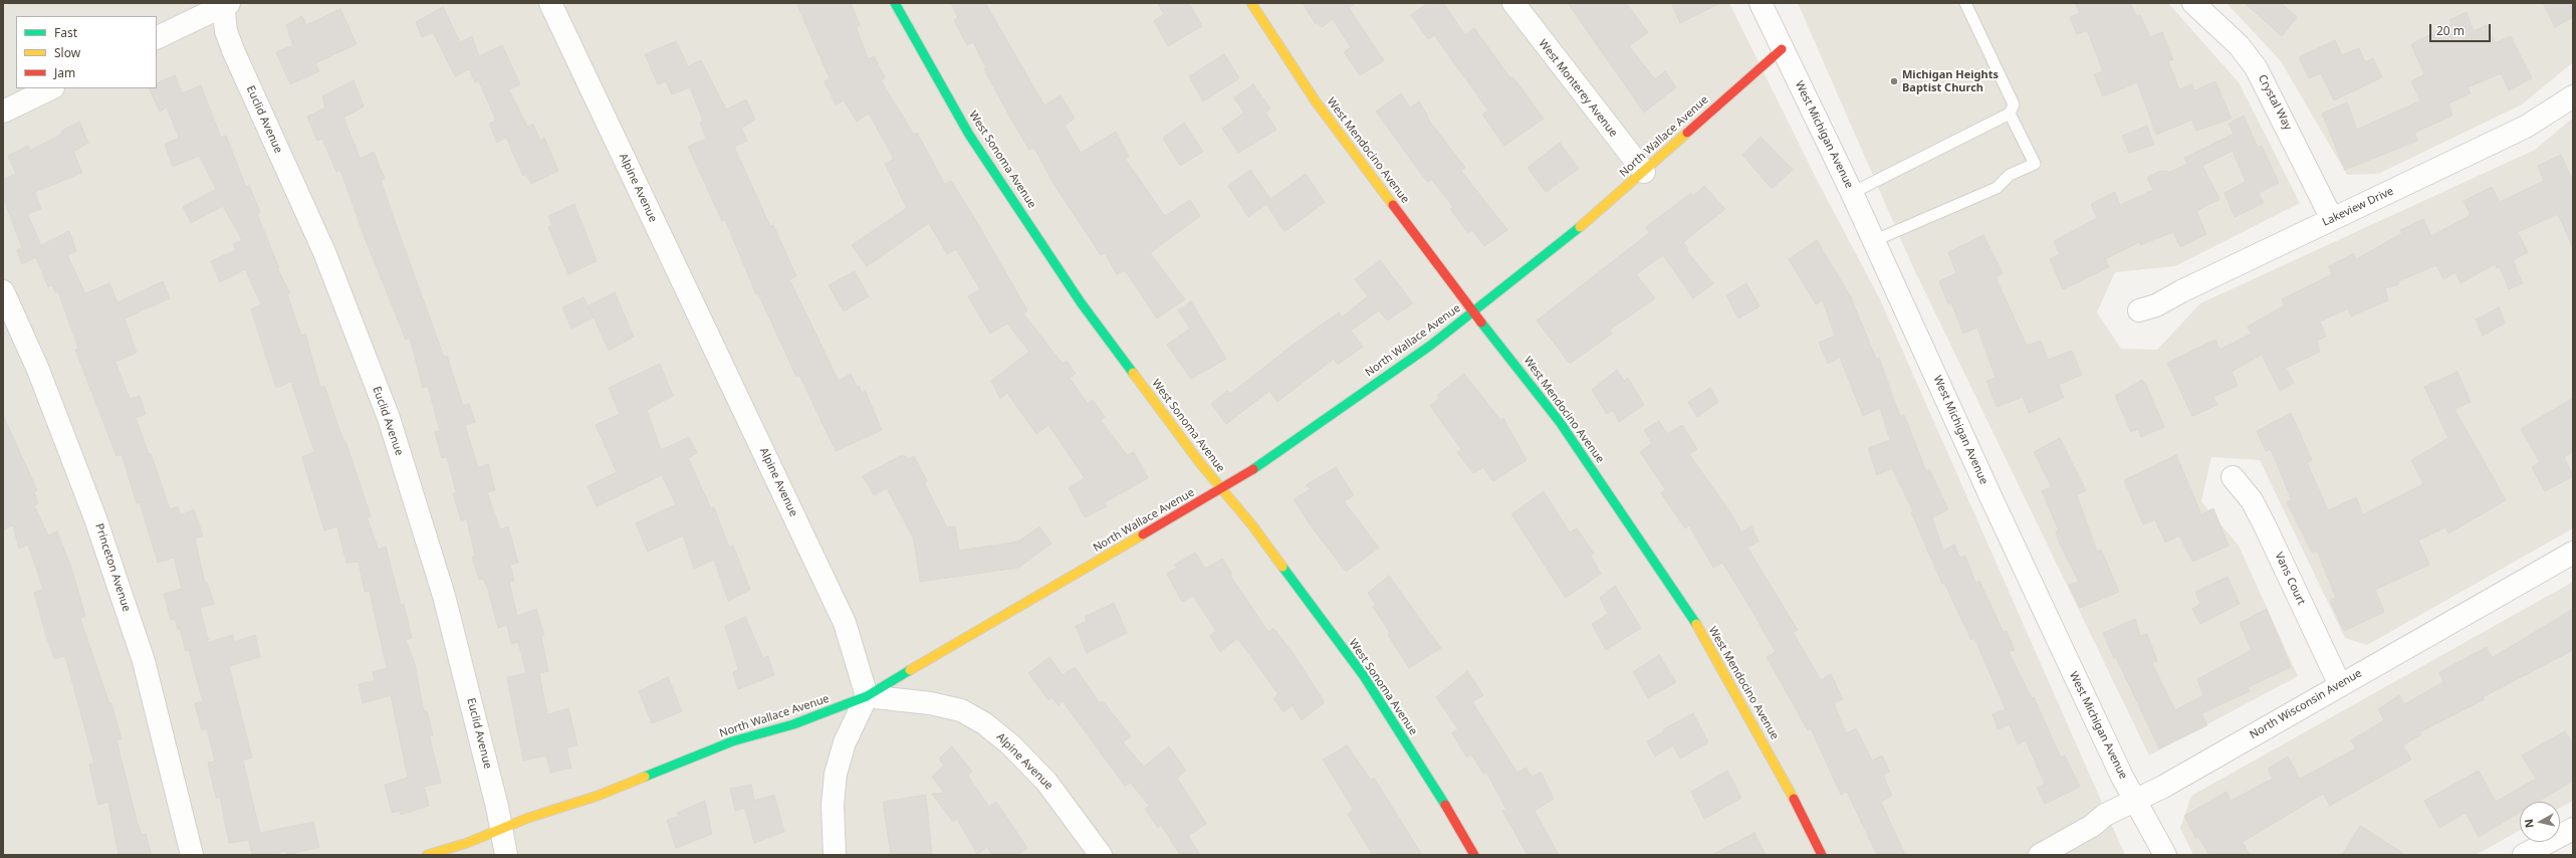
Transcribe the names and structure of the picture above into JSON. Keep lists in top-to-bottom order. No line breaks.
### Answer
{"streets":{"street":["West Monterey Avenue","Crystal Way","Euclid Avenue","West Michigan Avenue","North Wallace Avenue","West Mendocino Avenue","West Sonoma Avenue","Alpine Avenue","Lakeview Drive","Princeton Avenue","Vans Court","North Wisconsin Avenue"]},"crossings":[["West Monterey Avenue","North Wallace Avenue"],["Crystal Way","Lakeview Drive"],["Euclid Avenue","North Wallace Avenue"],["West Michigan Avenue","North Wallace Avenue"],["West Michigan Avenue","North Wisconsin Avenue"],["North Wallace Avenue","West Mendocino Avenue"],["North Wallace Avenue","West Sonoma Avenue"],["North Wallace Avenue","Alpine Avenue"],["Vans Court","North Wisconsin Avenue"]],"places":["Michigan Heights Baptist Church"],"legend":["Fast","Slow","Jam"],"scale_bar":"20 m","north":"left"}
